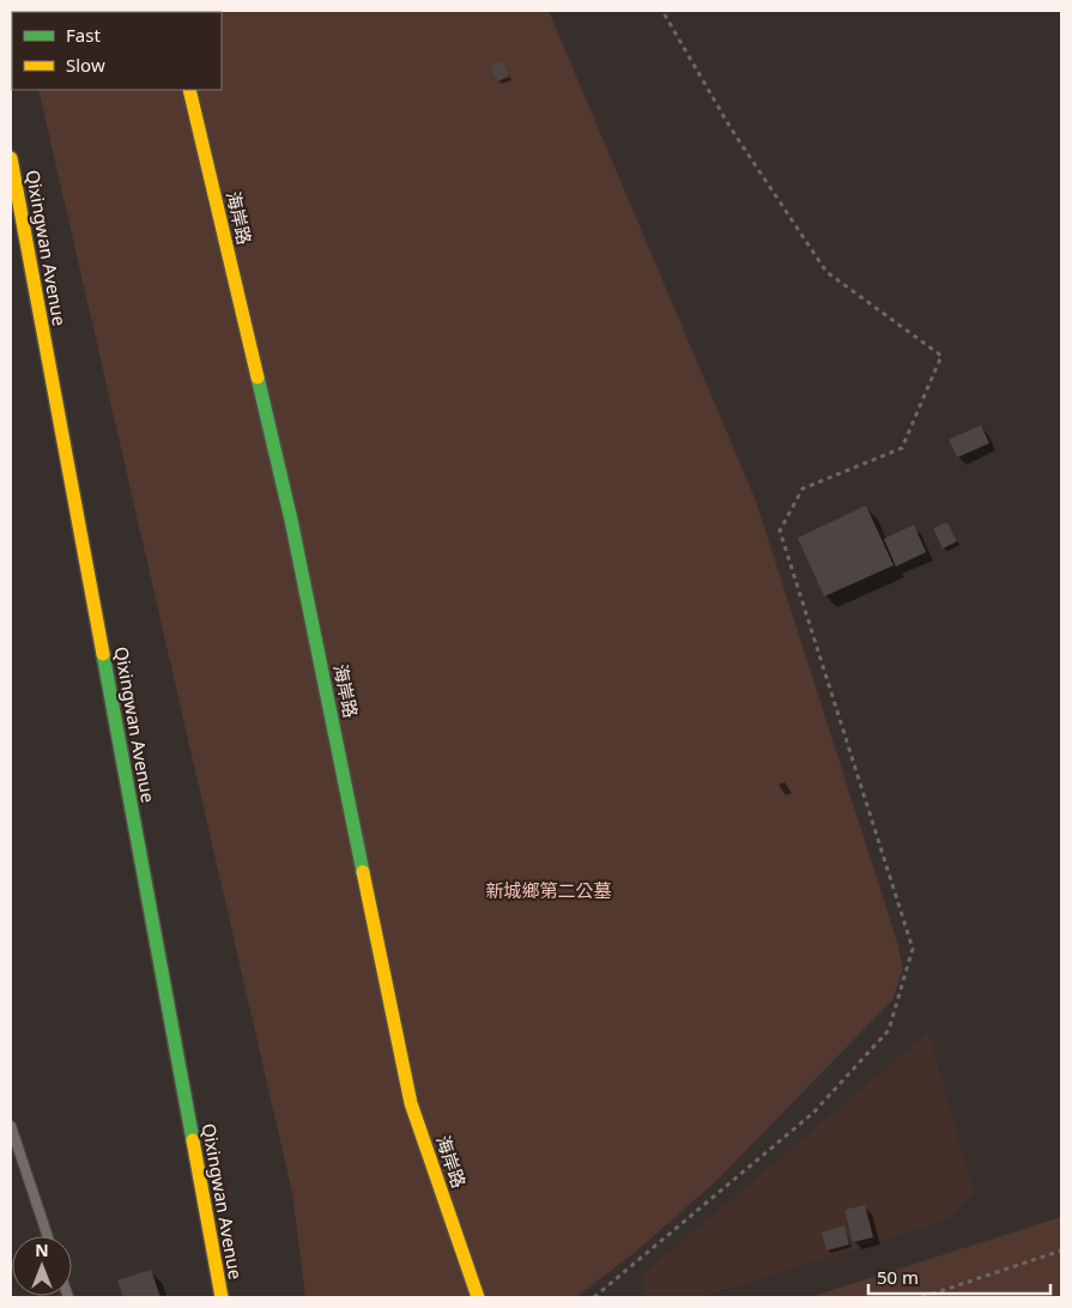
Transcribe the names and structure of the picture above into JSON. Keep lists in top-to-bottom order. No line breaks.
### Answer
{"streets":{"main road":["海岸路","Qixingwan Avenue"]},"parks":["新城鄉第二公墓"],"legend":["Fast","Slow"],"scale_bar":"50 m","north":"top"}
